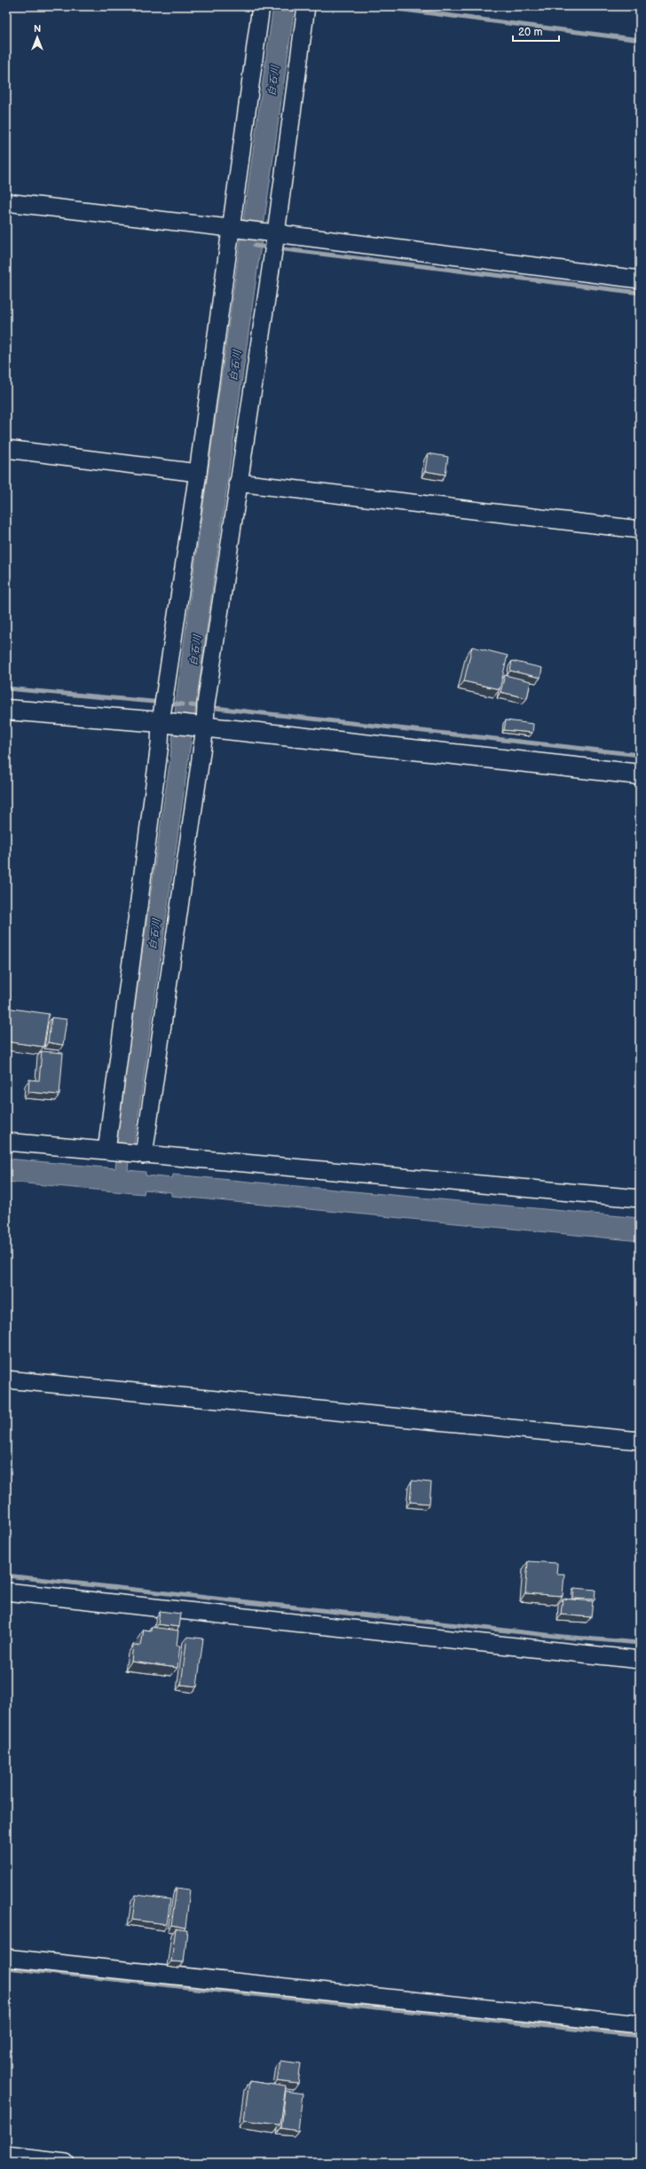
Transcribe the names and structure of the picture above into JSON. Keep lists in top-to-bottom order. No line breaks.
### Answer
{"water":["白石川"],"scale_bar":"20 m","north":"top"}
